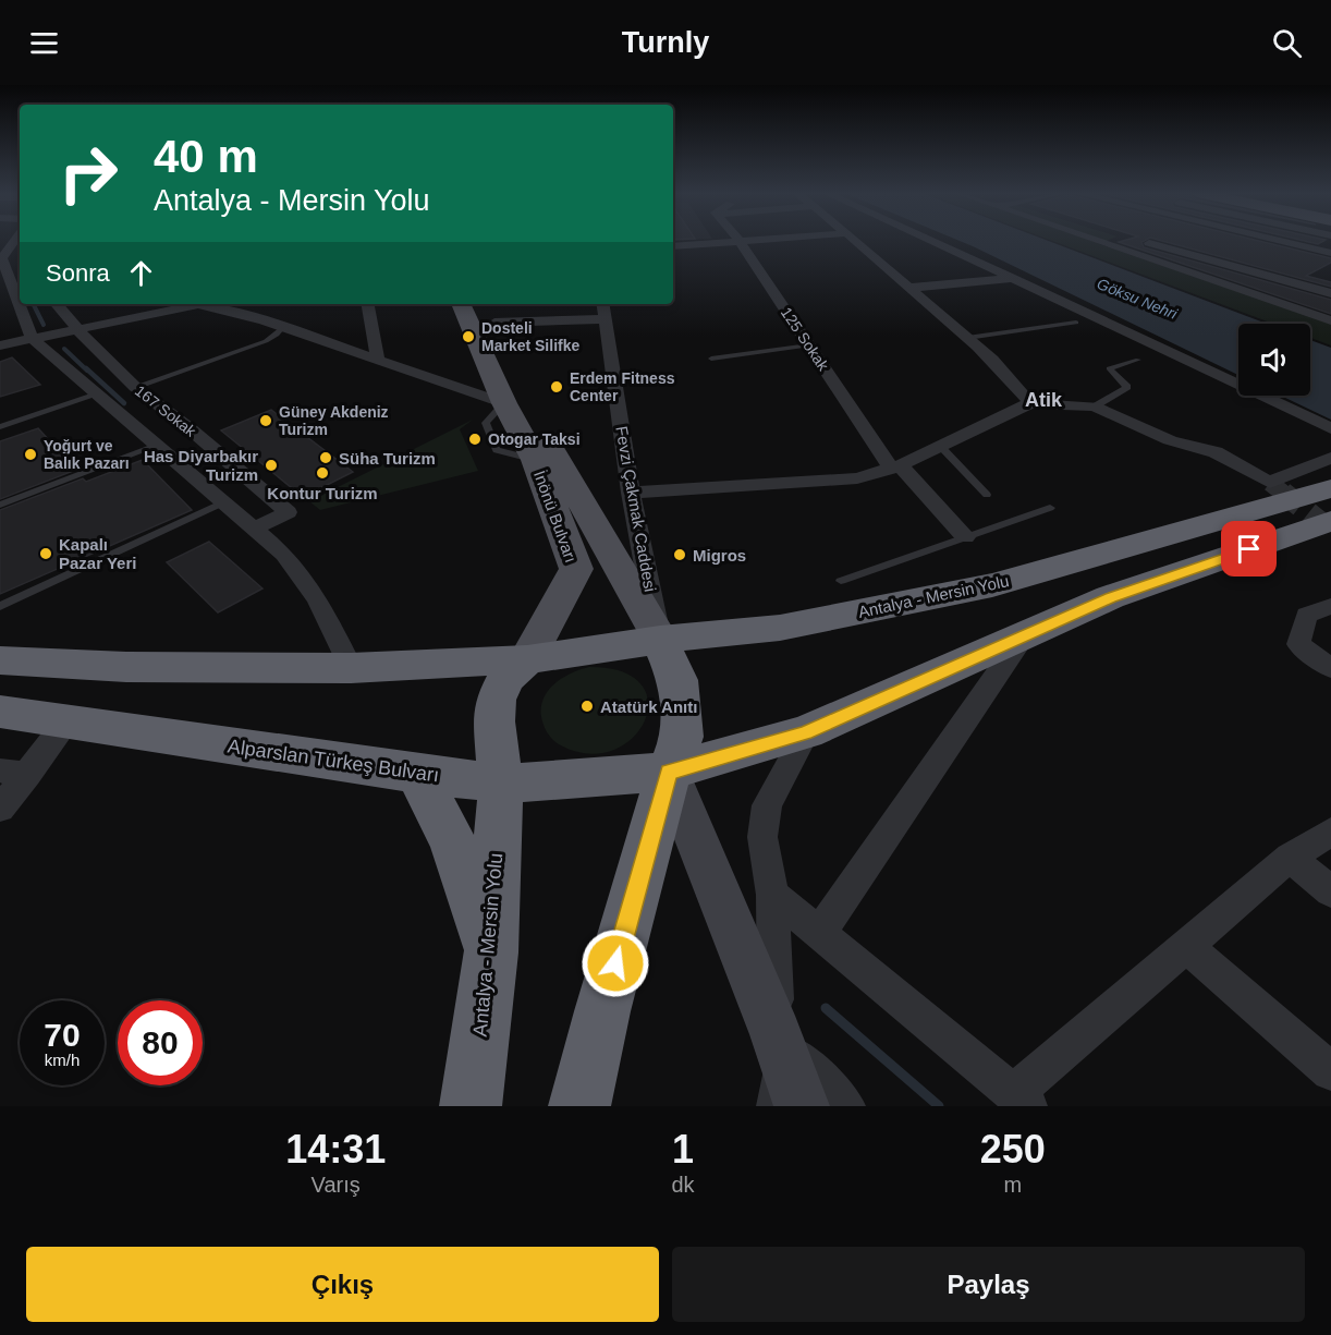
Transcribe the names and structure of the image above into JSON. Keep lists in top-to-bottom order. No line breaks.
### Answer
{"streets":{"highway":["Antalya - Mersin Yolu","Alparslan Türkeş Bulvarı"],"main road":["İnönü Bulvarı"],"street":["125 Sokak","167 Sokak","Fevzi Çakmak Caddesi"]},"crossings":[["Fevzi Çakmak Caddesi","İnönü Bulvarı"],["Fevzi Çakmak Caddesi","Antalya - Mersin Yolu"],["İnönü Bulvarı","Antalya - Mersin Yolu"],["Antalya - Mersin Yolu","Alparslan Türkeş Bulvarı"]],"districts":["Atik"],"water":["Göksu Nehri"],"places":["Dosteli Market Silifke","Erdem Fitness Center","Güney Akdeniz Turizm","Otogar Taksi","Yoğurt ve Balık Pazarı","Süha Turizm","Has Diyarbakır Turizm","Kontur Turizm","Kapalı Pazar Yeri","Migros","Atatürk Anıtı"],"page":{"header":"Turnly","turn":["40 m","Antalya - Mersin Yolu"],"then":"Sonra","speed":"70 km/h","limit":"80","eta":["14:31","Varış","1","dk","250","m"],"buttons":["Çıkış","Paylaş"]}}
